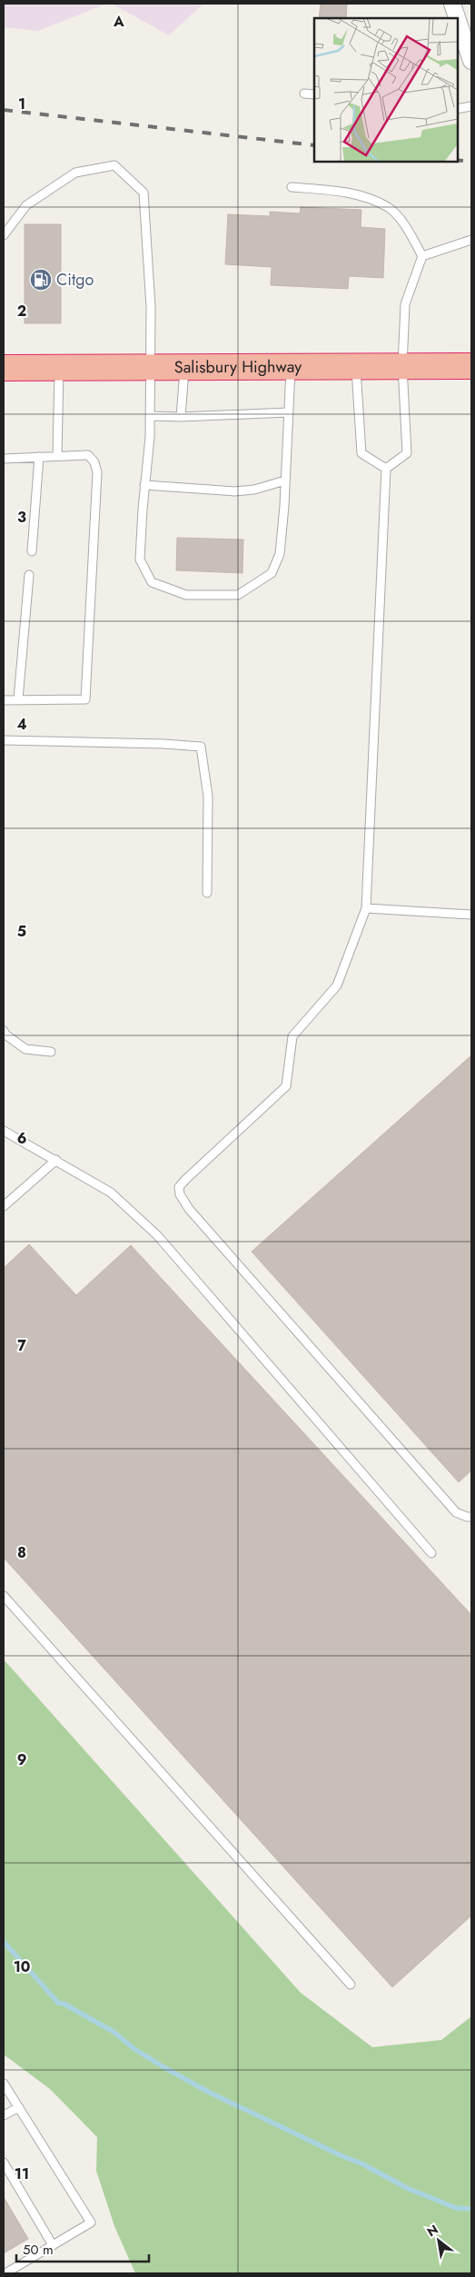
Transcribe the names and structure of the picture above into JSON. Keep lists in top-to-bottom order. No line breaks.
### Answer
{"streets":{"highway":["Salisbury Highway"]},"places":{"fuel station":["Citgo"]},"scale_bar":"50 m","north":"top left","grid":{"columns":["A"],"rows":["1","2","3","4","5","6","7","8","9","10","11"]}}
